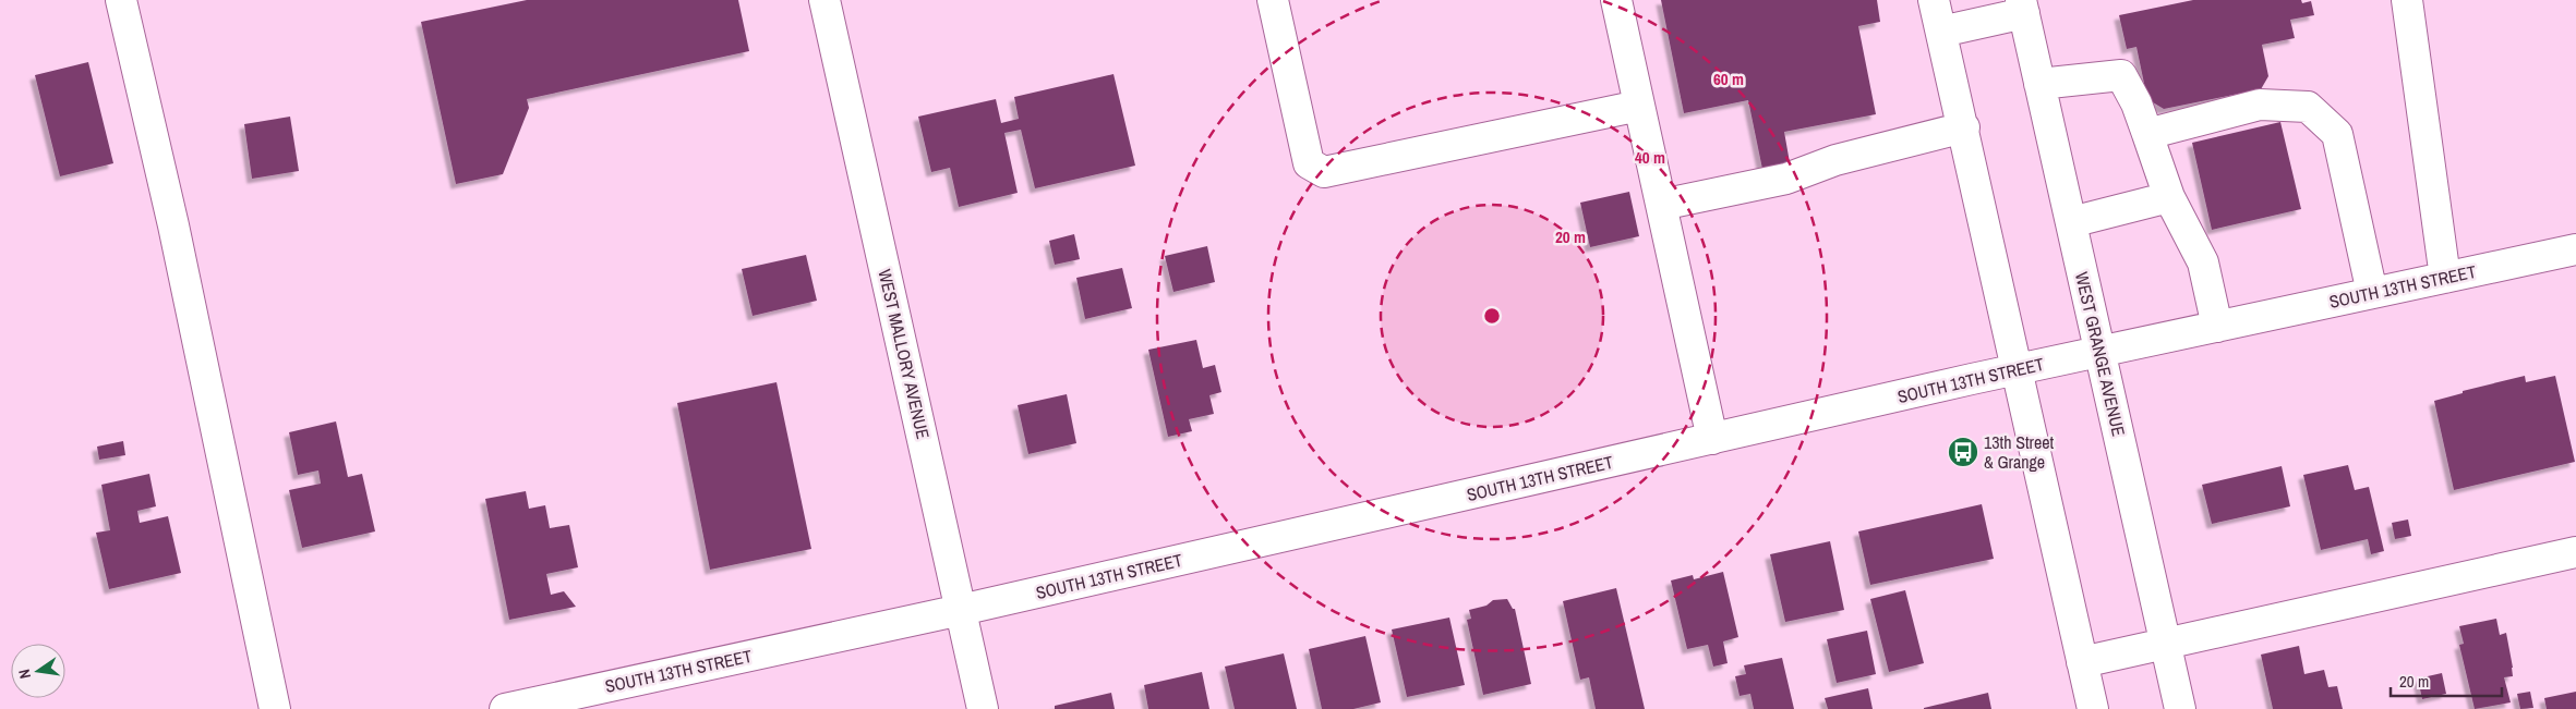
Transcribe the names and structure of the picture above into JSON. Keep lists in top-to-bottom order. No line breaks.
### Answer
{"streets":{"street":["SOUTH 13TH STREET","WEST MALLORY AVENUE","WEST GRANGE AVENUE"]},"crossings":[["SOUTH 13TH STREET","WEST MALLORY AVENUE"],["SOUTH 13TH STREET","WEST GRANGE AVENUE"]],"places":{"bus stop":["13th Street & Grange"]},"scale_bar":"20 m","north":"left","rings":["60 m","40 m","20 m"]}
